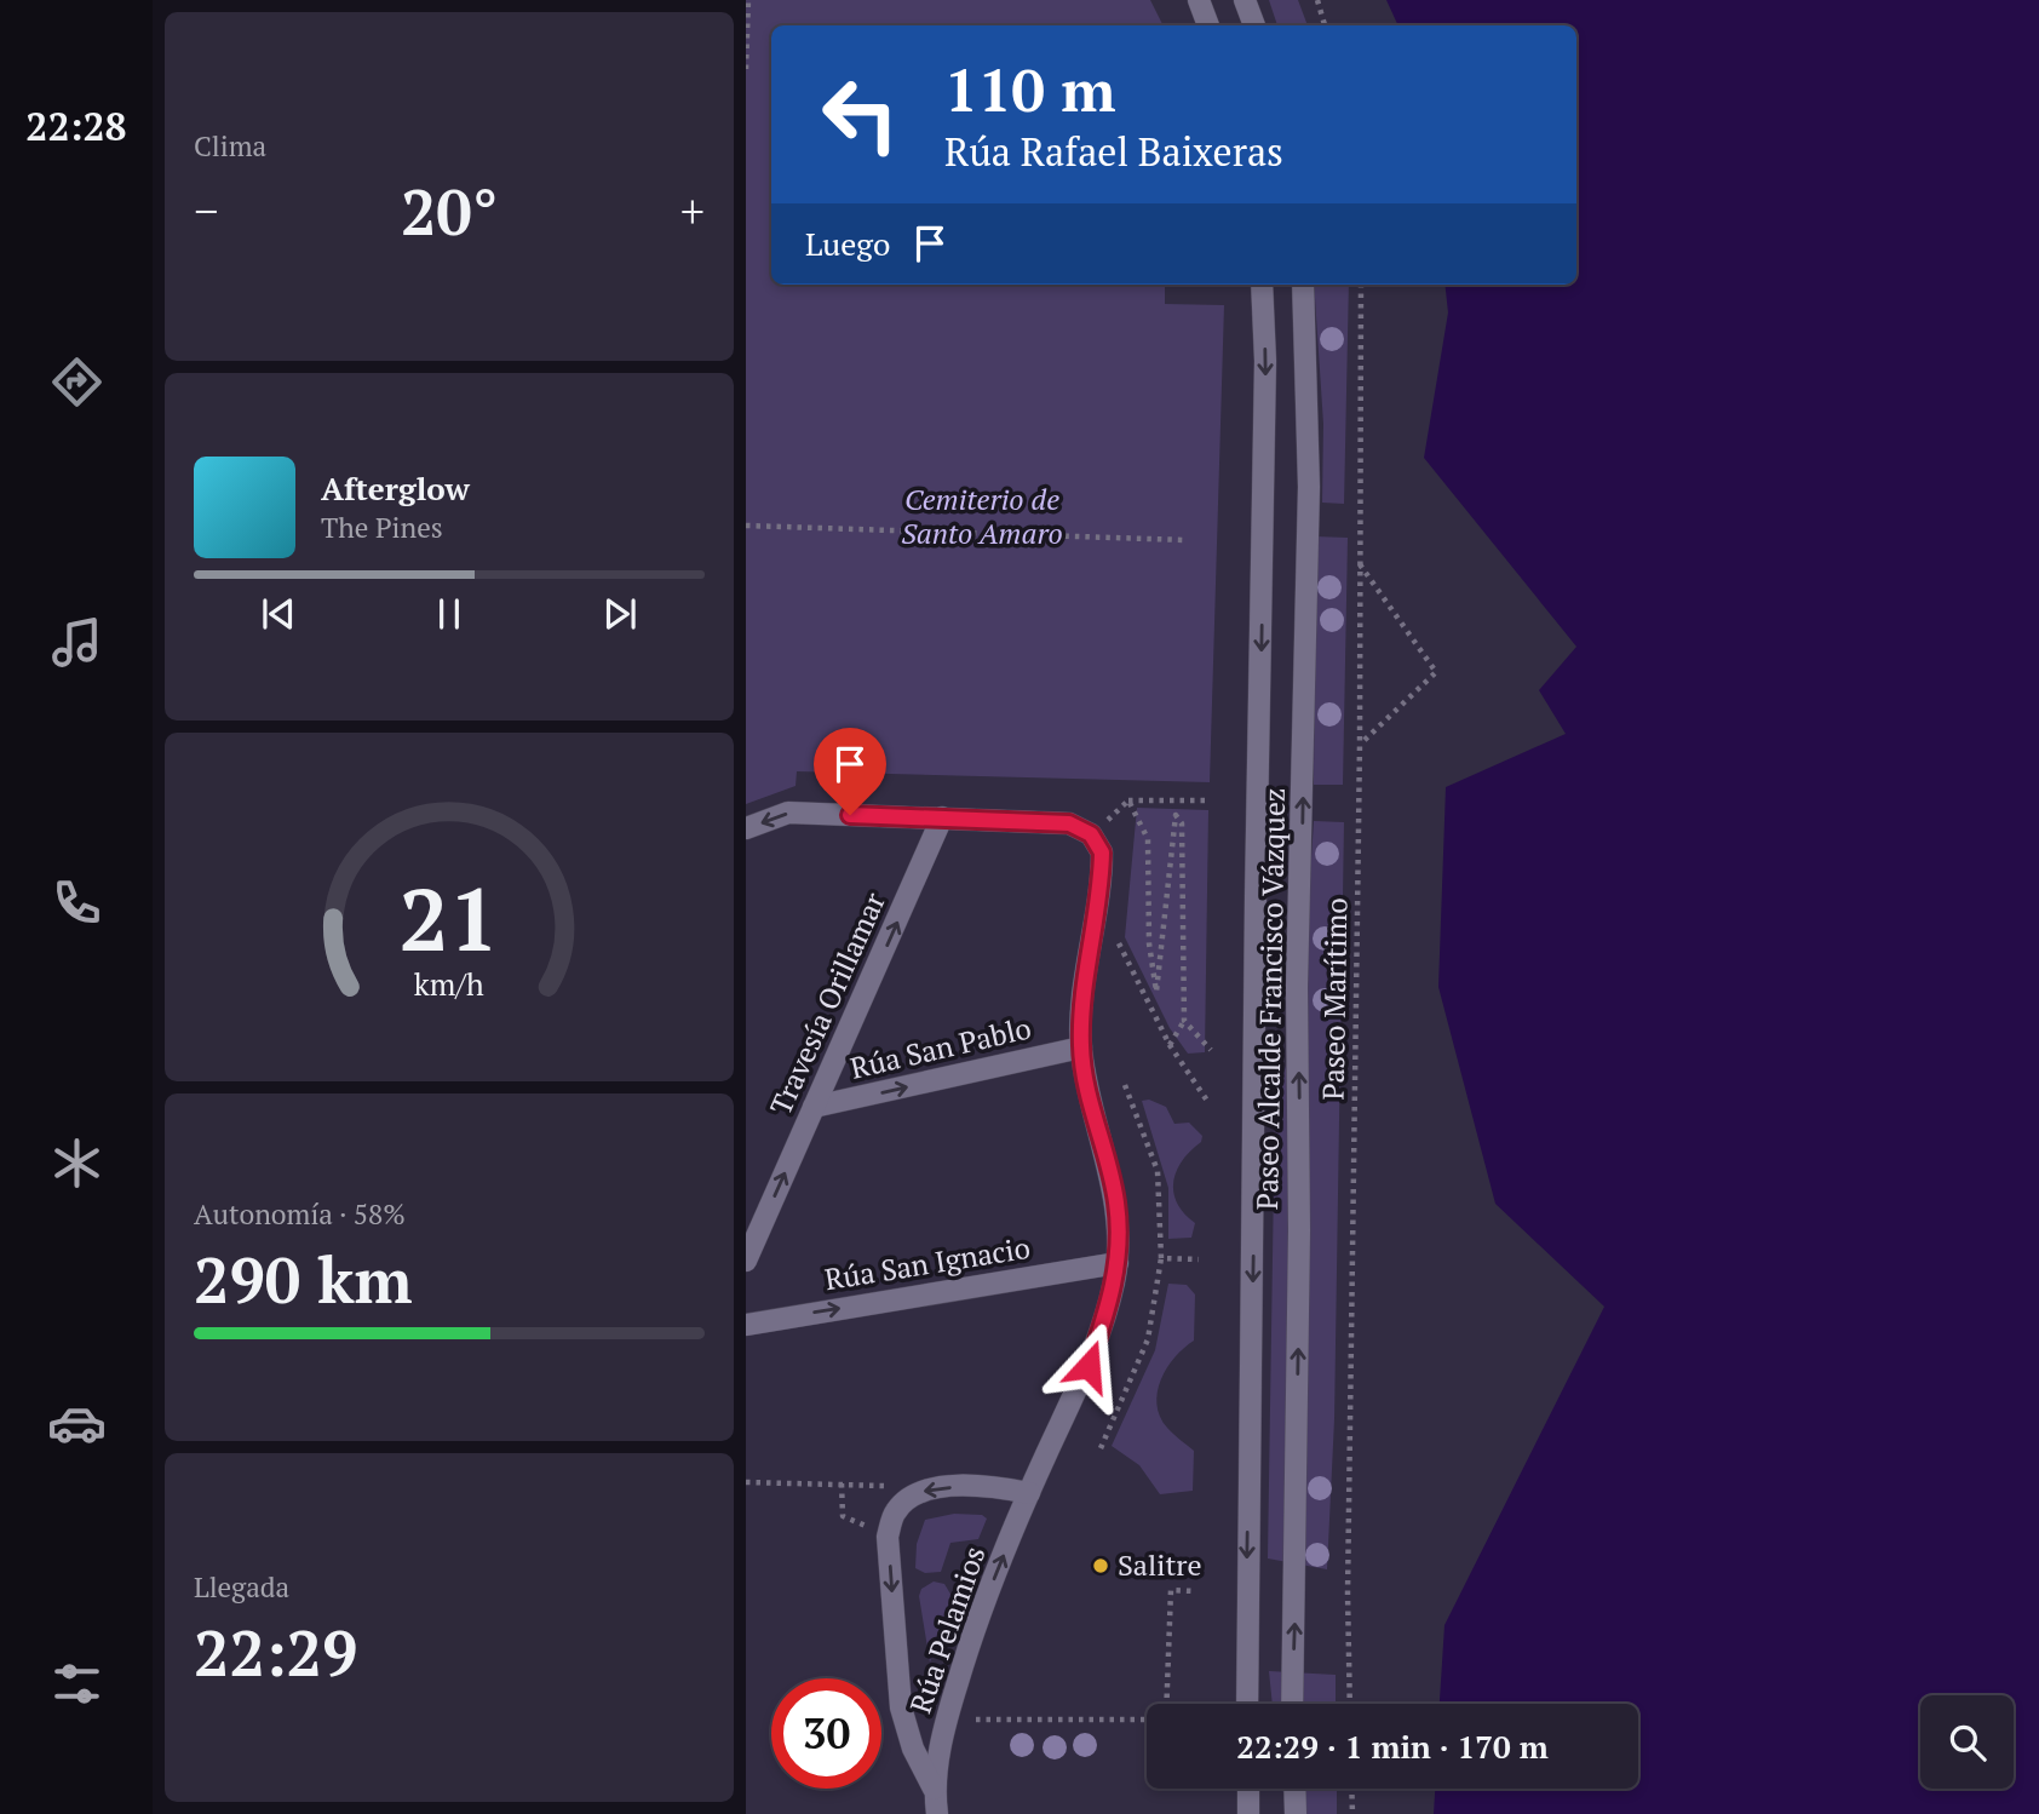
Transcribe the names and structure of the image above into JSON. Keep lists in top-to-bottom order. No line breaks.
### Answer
{"streets":{"main road":["Paseo Alcalde Francisco Vázquez","Travesía Orillamar","Rúa San Pablo","Rúa San Ignacio","Rúa Pelamios"],"path":["Paseo Marítimo"]},"crossings":[["Travesía Orillamar","Rúa San Pablo"],["Rúa San Pablo","Rúa Pelamios"],["Rúa San Ignacio","Rúa Pelamios"]],"one_way":["Travesía Orillamar","Rúa San Pablo","Rúa San Ignacio"],"parks":["Cemiterio de Santo Amaro"],"places":["Salitre"],"page":{"tabs":"22:28","tile":["Clima",["Autonomía · 58%","290 km"],["Llegada","22:29"]],"turn":["110 m","Rúa Rafael Baixeras"],"heat":["−","20°","+"],"then":"Luego","song":["Afterglow","The Pines"],"limit":"30","trip":"22:29 · 1 min · 170 m","gauge":["21","km/h"]}}
